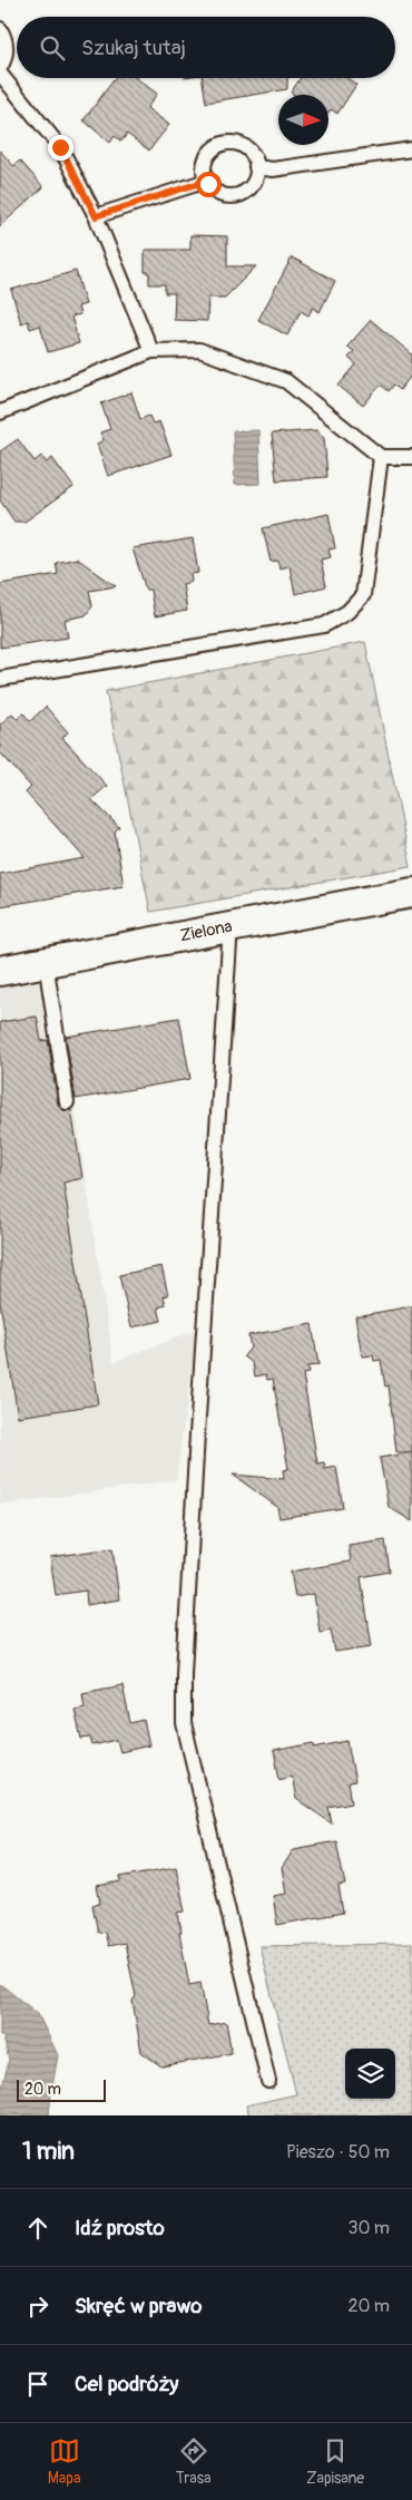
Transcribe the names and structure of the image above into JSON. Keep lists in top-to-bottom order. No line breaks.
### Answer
{"streets":{"street":["Zielona"]},"scale_bar":"20 m","north":"right","page":{"search":"Szukaj tutaj","scale":"20 m","heading":["1 min","Pieszo · 50 m"],"list":[["Idź prosto","30 m"],["Skręć w prawo","20 m"],"Cel podróży"],"nav":["Mapa","Trasa","Zapisane"]}}
